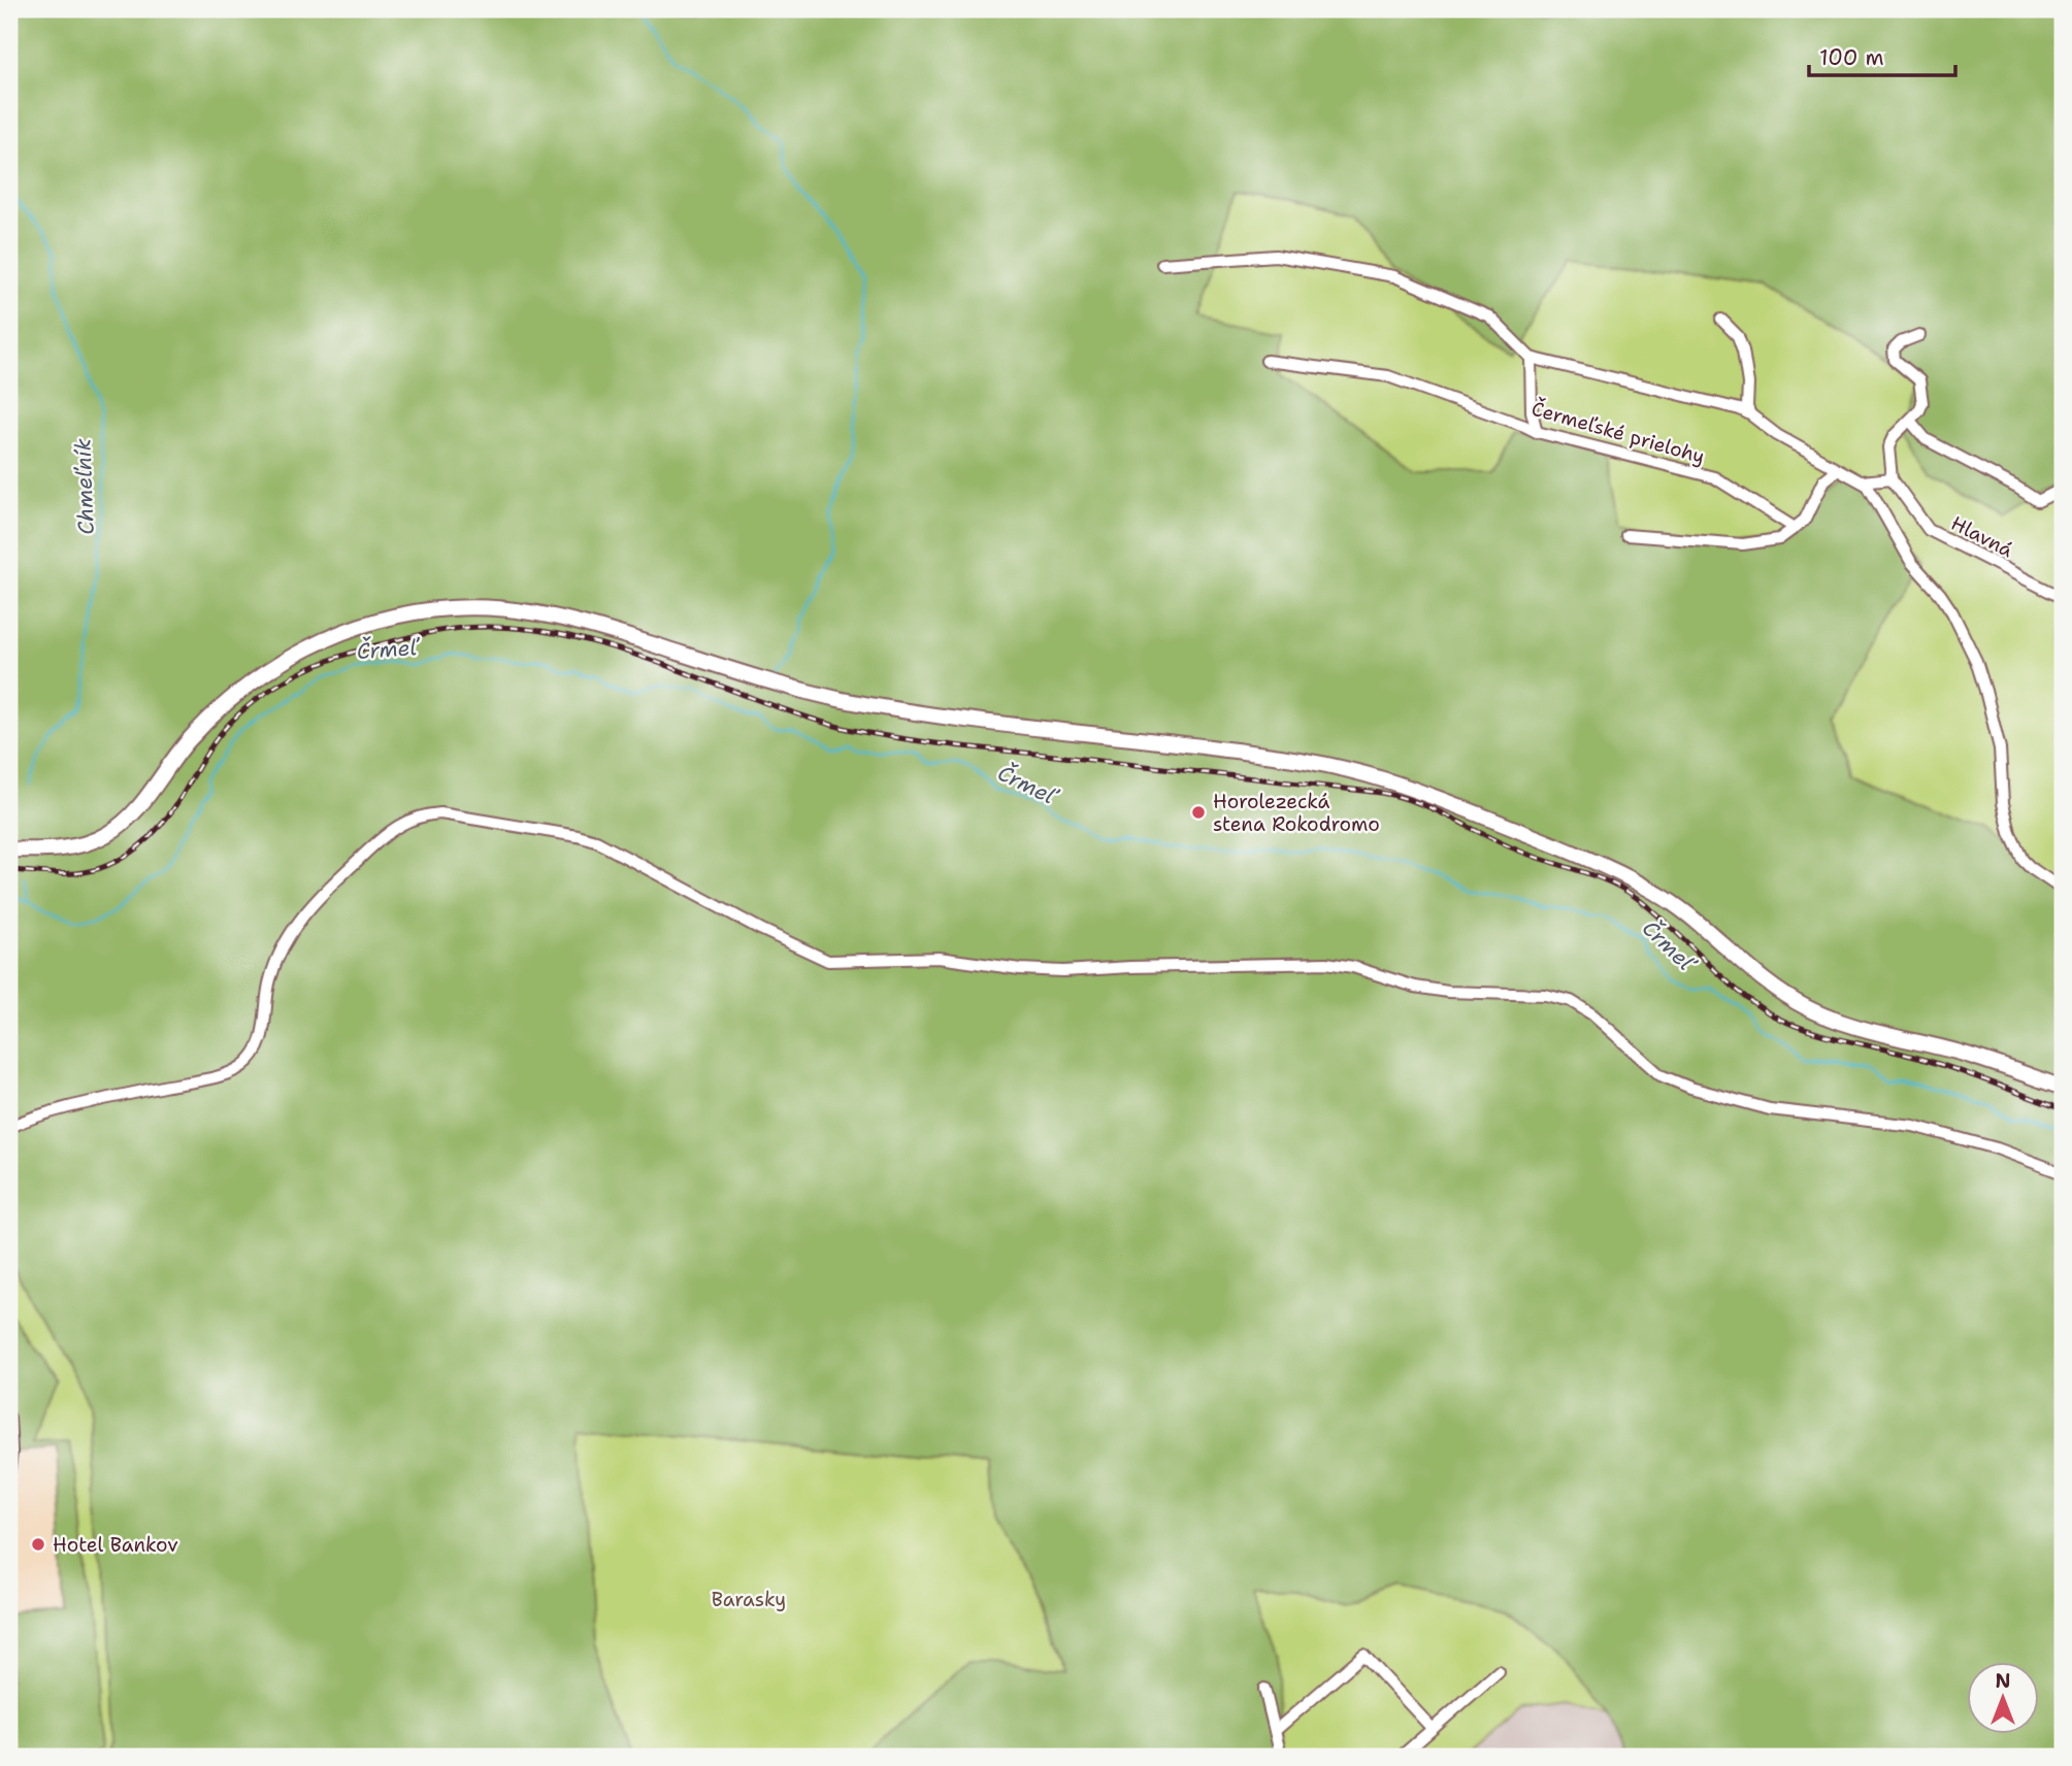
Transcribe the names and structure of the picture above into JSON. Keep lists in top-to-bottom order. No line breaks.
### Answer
{"streets":{"street":["Čermeľské prielohy","Hlavná"]},"water":["Chmeľník","Črmeľ"],"parks":["Barasky"],"places":["Horolezecká stena Rokodromo","Hotel Bankov"],"scale_bar":"100 m","north":"top"}
